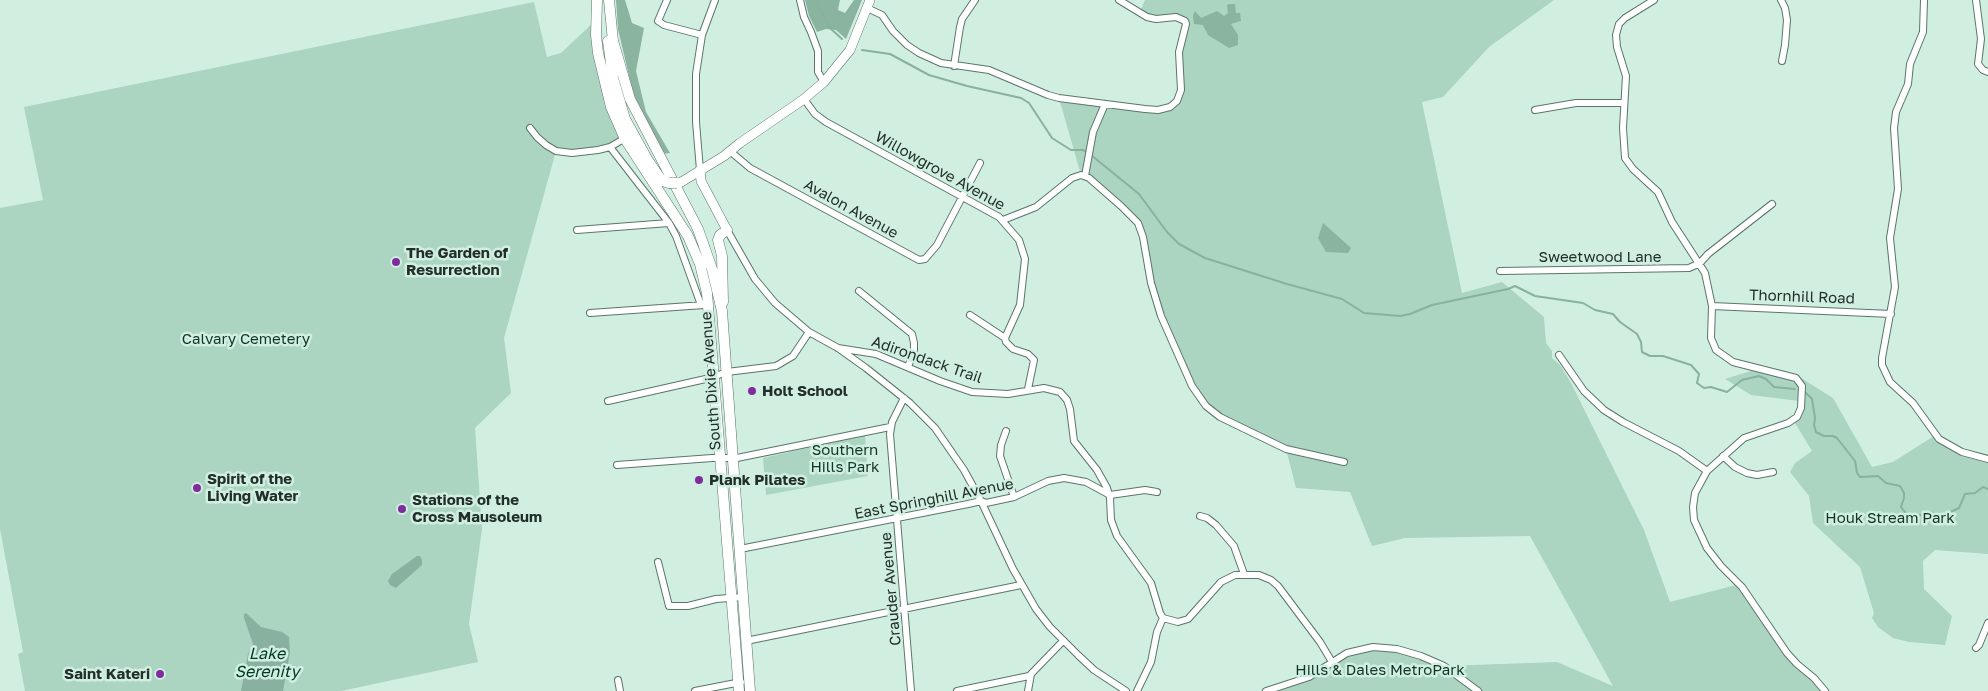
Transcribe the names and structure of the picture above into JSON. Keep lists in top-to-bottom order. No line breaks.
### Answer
{"streets":{"main road":["South Dixie Avenue"],"street":["Willowgrove Avenue","Avalon Avenue","Sweetwood Lane","Thornhill Road","Adirondack Trail","East Springhill Avenue","Crauder Avenue"]},"crossings":[["Willowgrove Avenue","Avalon Avenue"],["Adirondack Trail","East Springhill Avenue"],["South Dixie Avenue","East Springhill Avenue"],["East Springhill Avenue","Crauder Avenue"]],"water":["Lake Serenity"],"parks":["Calvary Cemetery","Southern Hills Park","Houk Stream Park","Hills & Dales MetroPark"],"places":["The Garden of Resurrection","Holt School","Plank Pilates","Spirit of the Living Water","Stations of the Cross Mausoleum","Saint Kateri"]}
